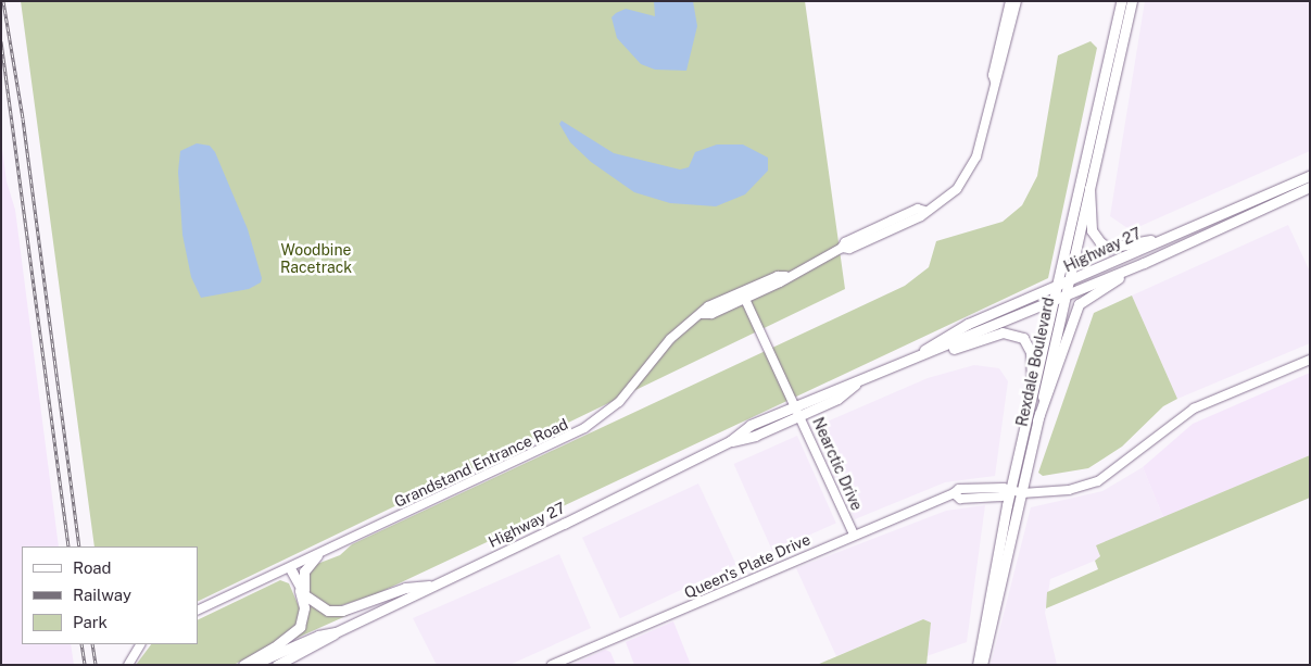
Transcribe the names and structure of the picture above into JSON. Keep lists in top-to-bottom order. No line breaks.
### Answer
{"streets":{"main road":["Highway 27","Rexdale Boulevard"],"street":["Grandstand Entrance Road","Nearctic Drive","Queen's Plate Drive"]},"crossings":[["Highway 27","Rexdale Boulevard"],["Highway 27","Nearctic Drive"],["Rexdale Boulevard","Queen's Plate Drive"],["Grandstand Entrance Road","Nearctic Drive"],["Nearctic Drive","Queen's Plate Drive"]],"parks":["Woodbine Racetrack"],"legend":["Road","Railway","Park"]}
